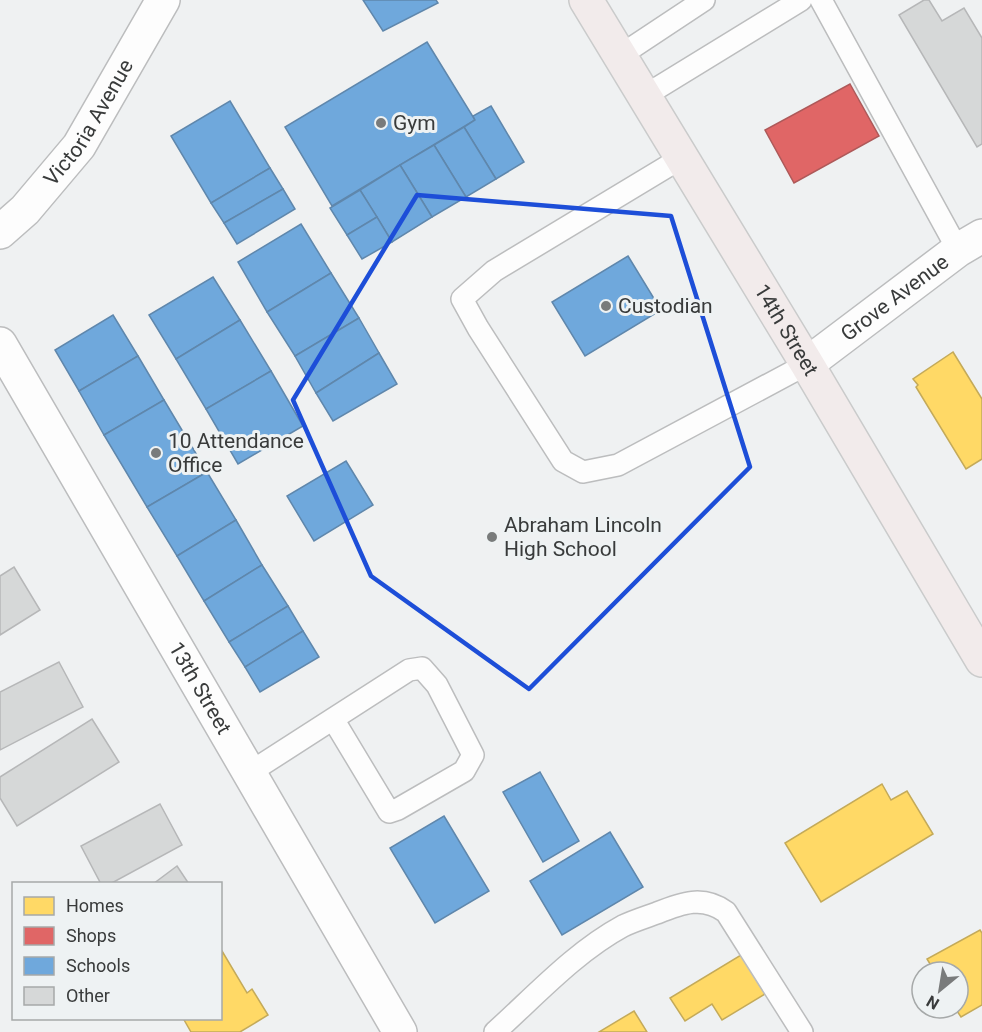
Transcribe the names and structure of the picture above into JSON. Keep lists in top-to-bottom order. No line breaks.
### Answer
{"streets":{"main road":["14th Street"],"street":["Victoria Avenue","Grove Avenue","13th Street"]},"crossings":[["Grove Avenue","14th Street"]],"places":["Gym","Custodian","10 Attendance Office","Abraham Lincoln High School"],"legend":["Homes","Shops","Schools","Other"],"north":"bottom left"}
